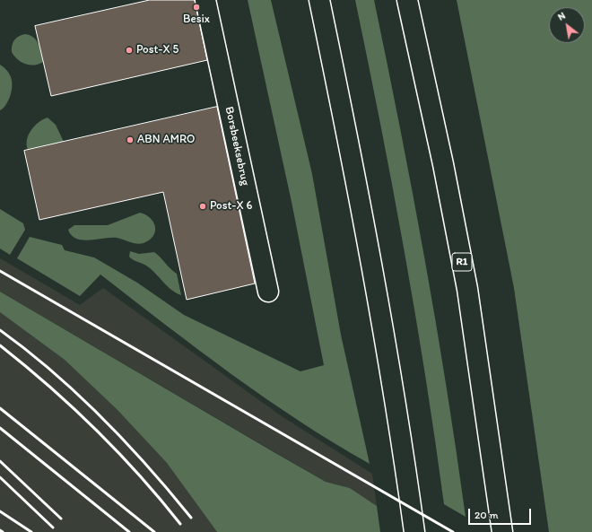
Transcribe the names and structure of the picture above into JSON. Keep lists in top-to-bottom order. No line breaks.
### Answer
{"streets":{"main road":["Borsbeeksebrug","R1"]},"places":["Besix","Post-X 5","ABN AMRO","Post-X 6"],"scale_bar":"20 m","north":"top left"}
